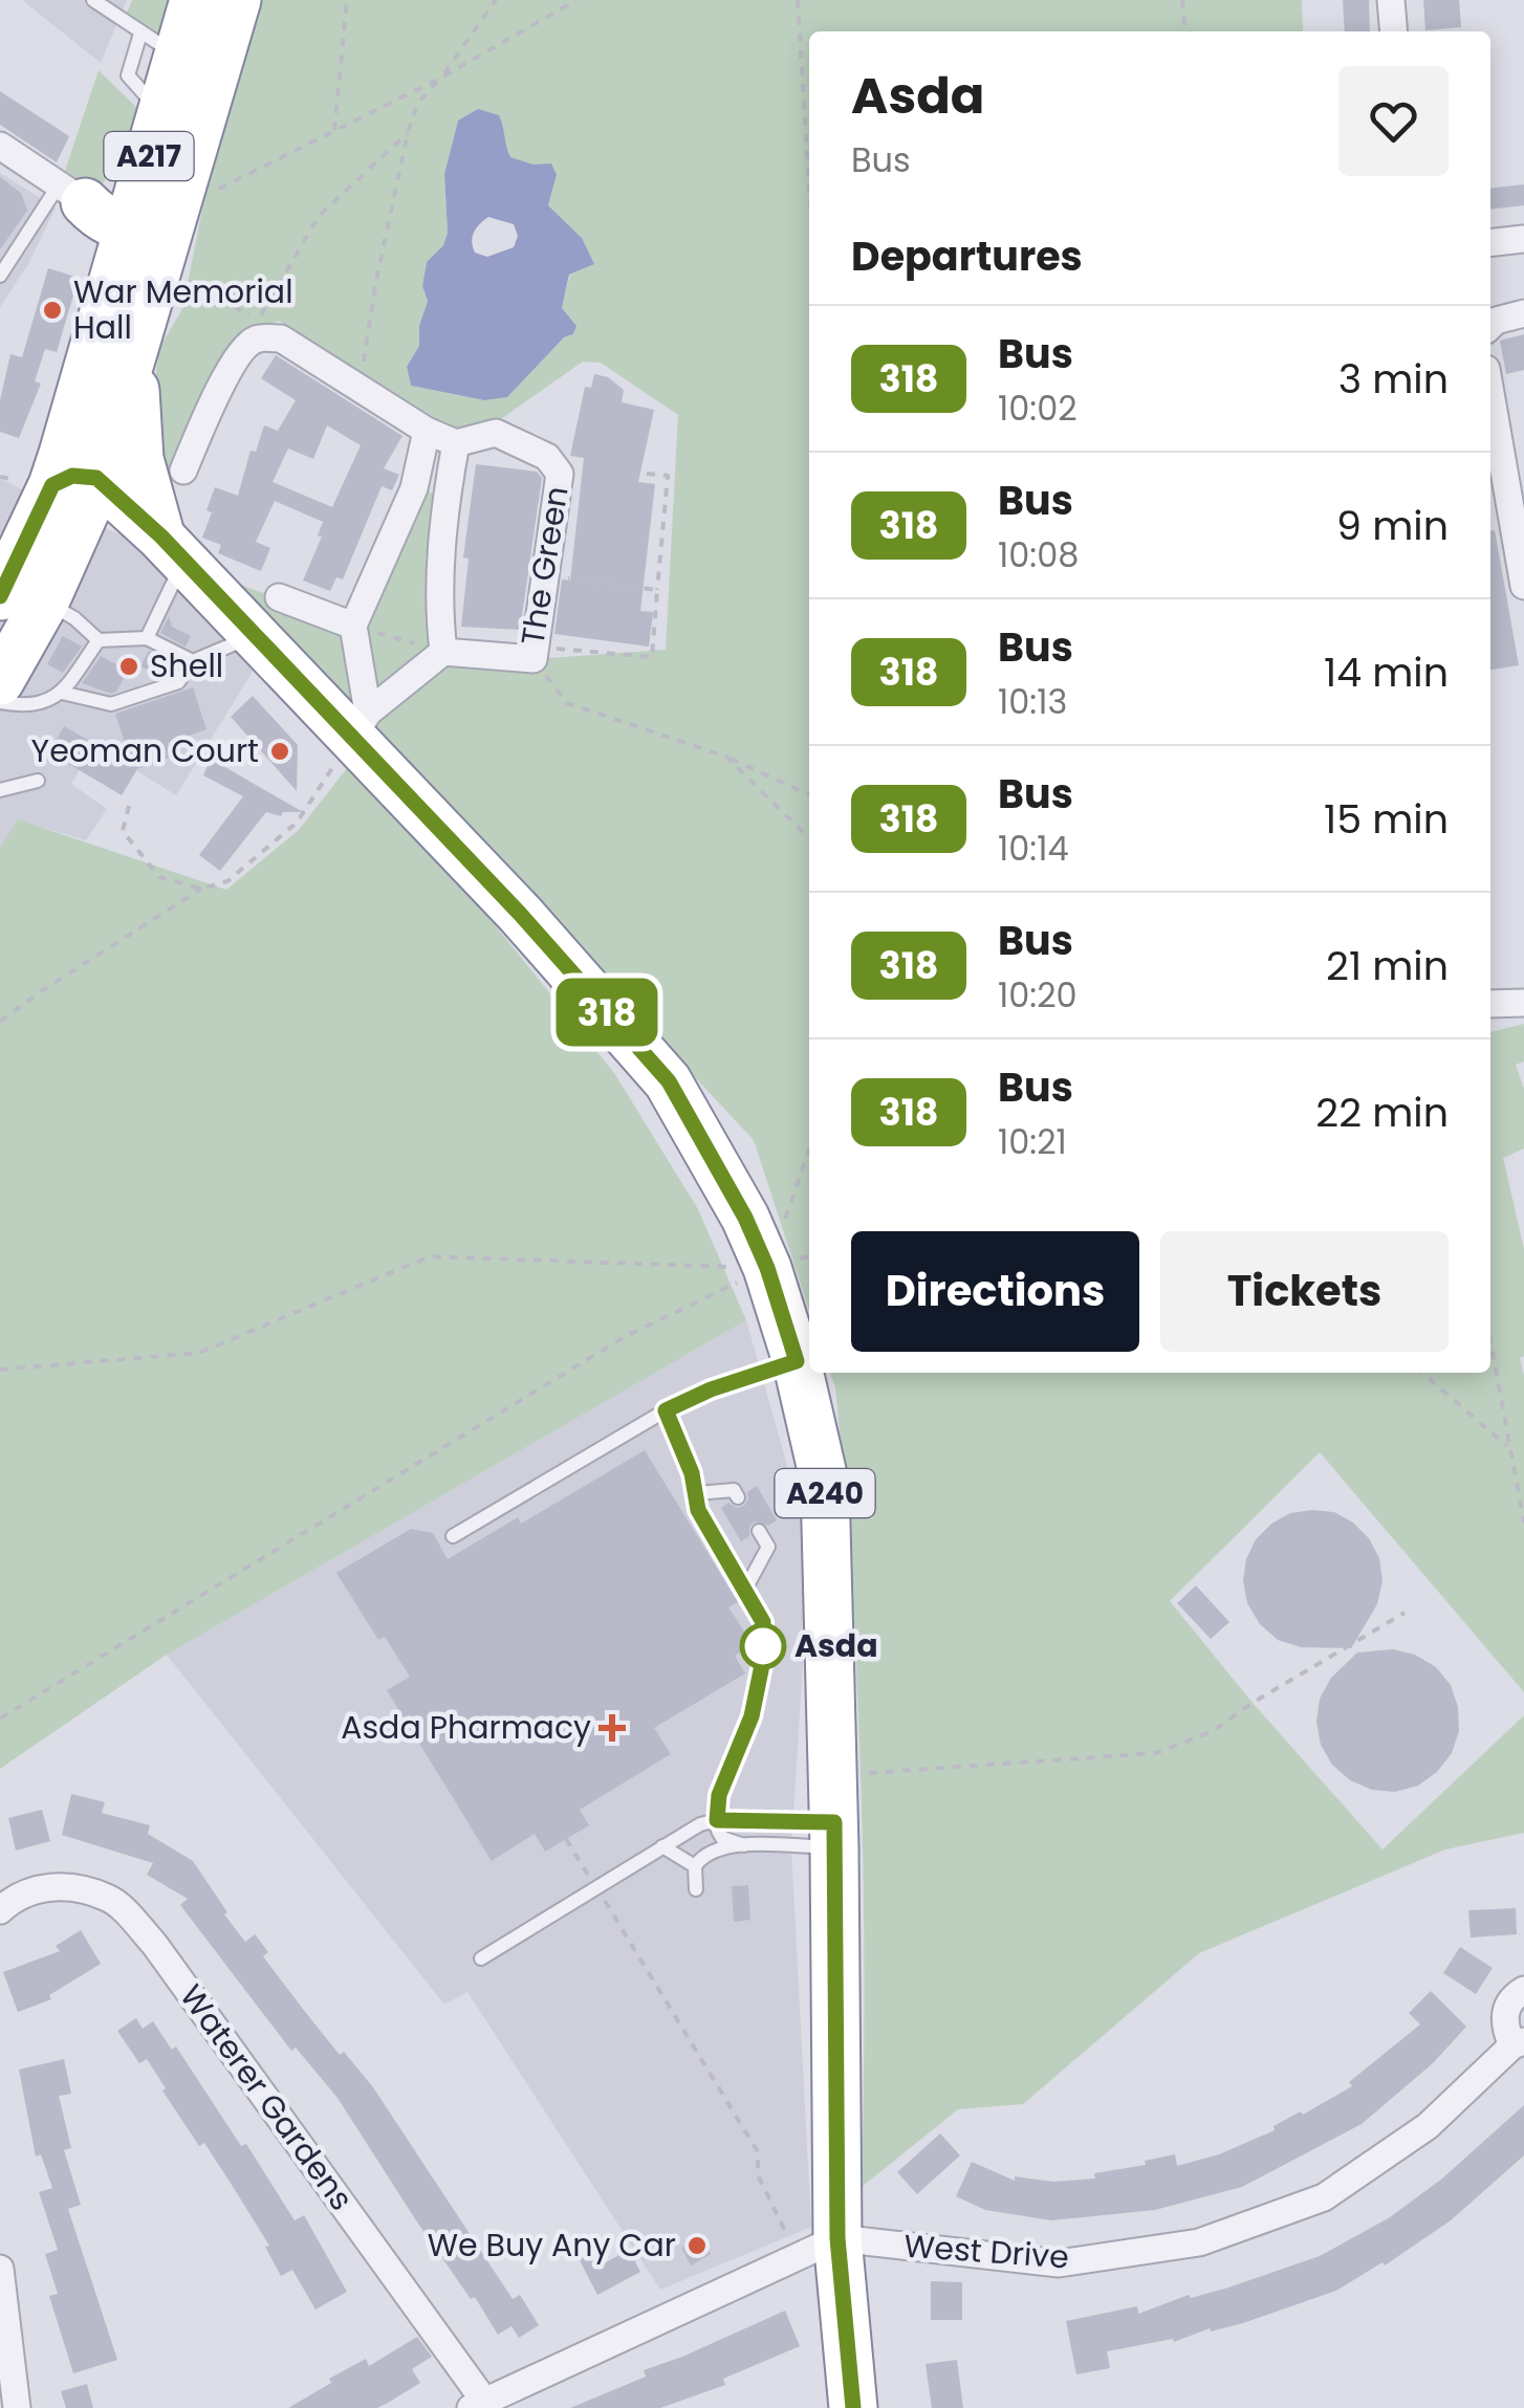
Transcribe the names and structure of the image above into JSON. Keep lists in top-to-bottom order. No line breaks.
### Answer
{"streets":{"highway":["A217","A240"],"street":["The Green","Waterer Gardens","West Drive"]},"crossings":[["A217","A240"],["A240","Waterer Gardens"],["A240","West Drive"],["Waterer Gardens","West Drive"]],"places":{"other":["War Memorial Hall","Shell","Yeoman Court","Asda","We Buy Any Car"],"health":["Asda Pharmacy"]},"lines":["bus line 318"],"page":{"on_map":"318","heading":[["Asda","Bus"],"Departures"],"list":[{"mark":"318","name":"Bus","note":"10:02","value":"3 min"},{"mark":"318","name":"Bus","note":"10:08","value":"9 min"},{"mark":"318","name":"Bus","note":"10:13","value":"14 min"},{"mark":"318","name":"Bus","note":"10:14","value":"15 min"},{"mark":"318","name":"Bus","note":"10:20","value":"21 min"},{"mark":"318","name":"Bus","note":"10:21","value":"22 min"}],"buttons":["Directions","Tickets"]}}
